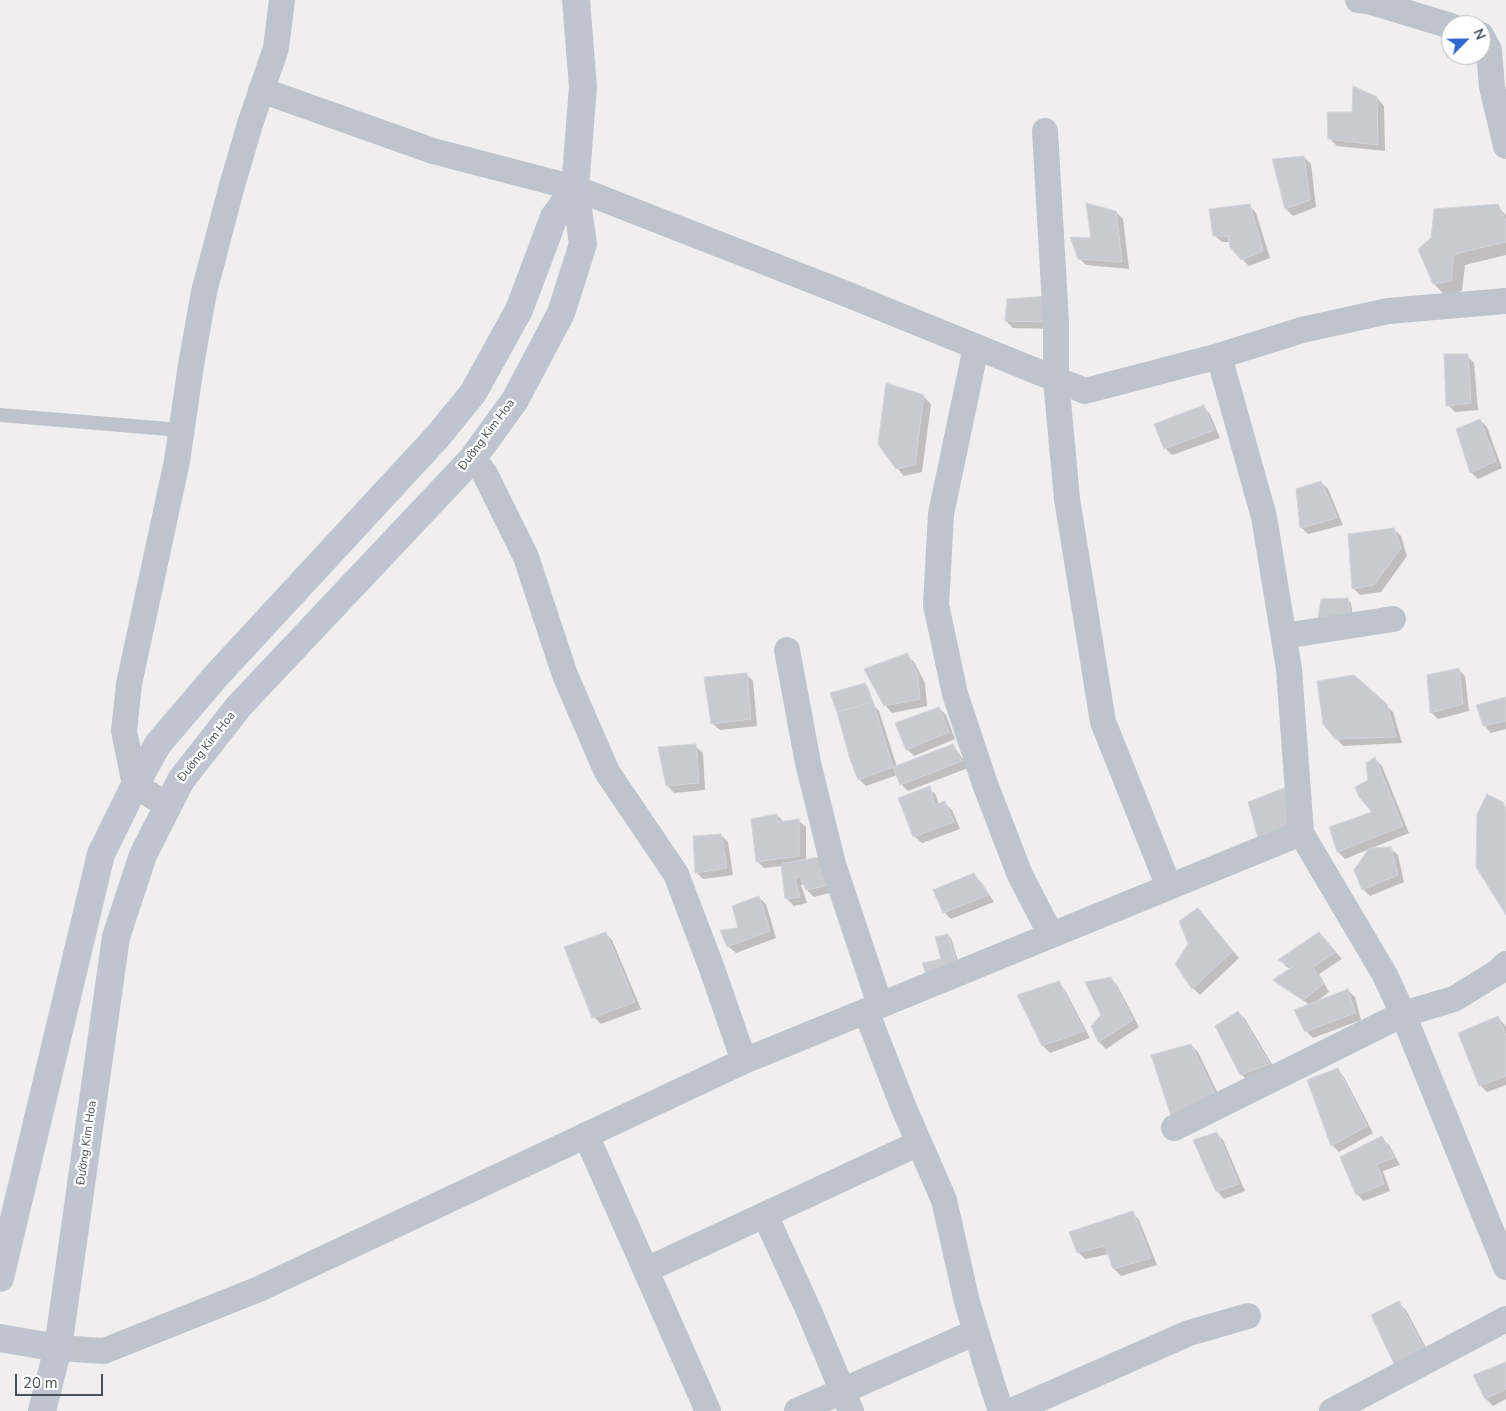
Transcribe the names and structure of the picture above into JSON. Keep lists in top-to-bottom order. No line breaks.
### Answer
{"streets":{"street":["Đường Kim Hoa"]},"scale_bar":"20 m","north":"top right"}
